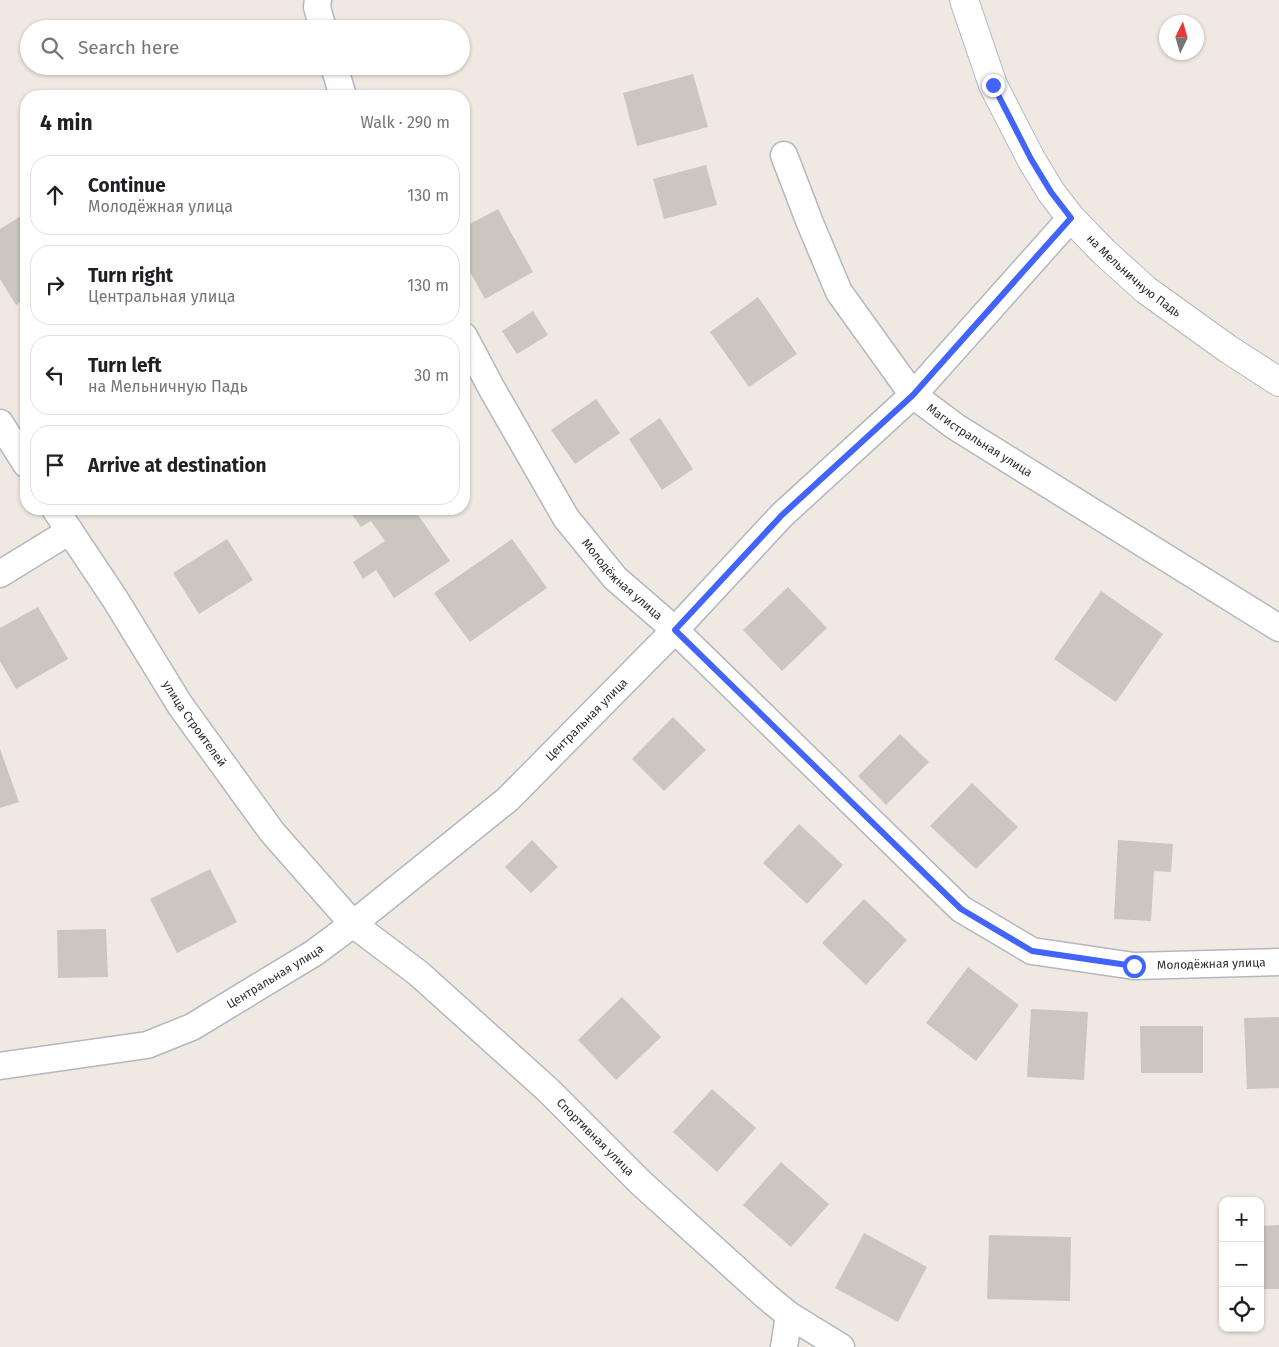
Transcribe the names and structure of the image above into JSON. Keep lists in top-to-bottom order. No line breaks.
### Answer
{"streets":{"street":["на Мельничную Падь","Магистральная улица","Молодёжная улица","Центральная улица","улица Строителей","Спортивная улица"]},"crossings":[["на Мельничную Падь","Центральная улица"],["Магистральная улица","Центральная улица"],["Молодёжная улица","Центральная улица"],["Центральная улица","улица Строителей"],["Центральная улица","Спортивная улица"],["улица Строителей","Спортивная улица"]],"north":"top","page":{"search":"Search here","heading":["4 min","Walk · 290 m"],"list":[["Continue","Молодёжная улица","130 m"],["Turn right","Центральная улица","130 m"],["Turn left","на Мельничную Падь","30 m"],"Arrive at destination"],"map_buttons":["+","−"]}}
